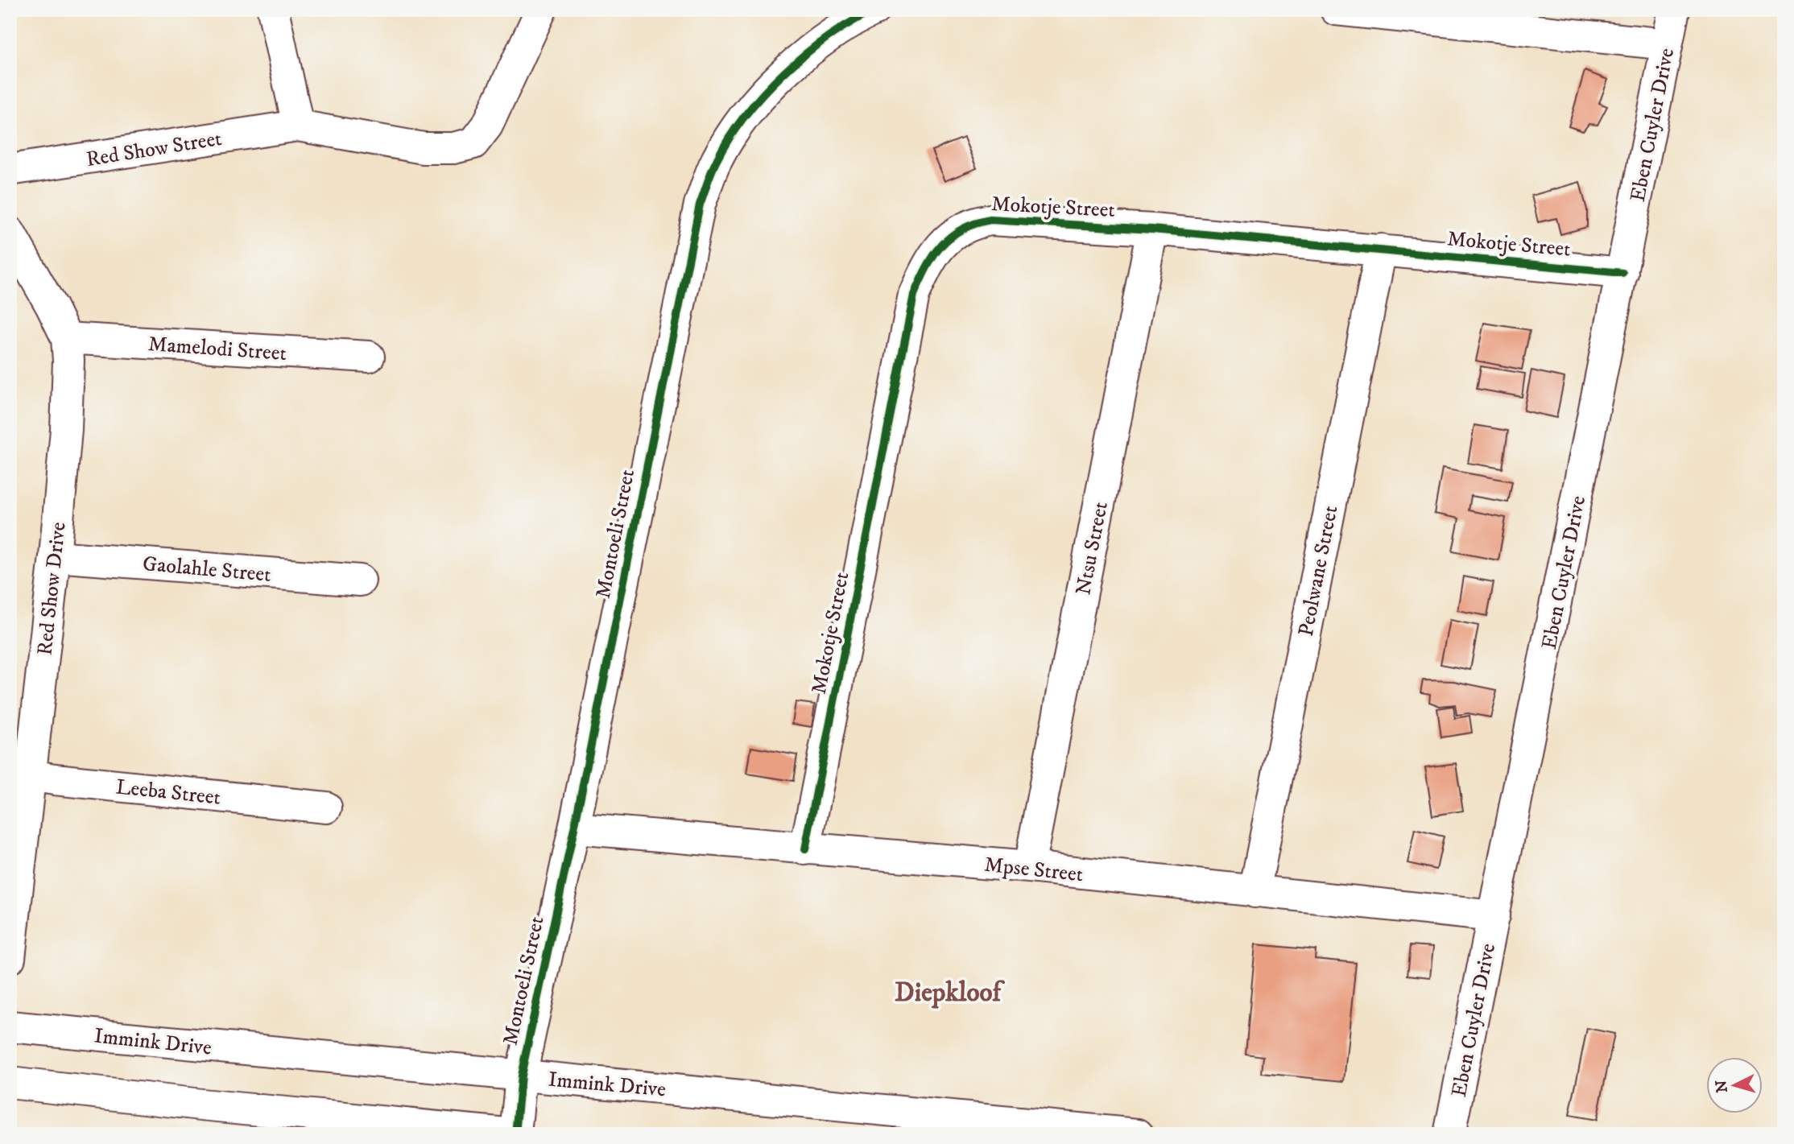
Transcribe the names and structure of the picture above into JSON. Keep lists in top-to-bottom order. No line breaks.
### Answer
{"streets":{"street":["Eben Cuyler Drive","Red Show Street","Mokotje Street","Mamelodi Street","Montoeli Street","Ntsu Street","Gaolahle Street","Peolwane Street","Red Show Drive","Leeba Street","Mpse Street","Immink Drive"]},"crossings":[["Eben Cuyler Drive","Mokotje Street"],["Eben Cuyler Drive","Mpse Street"],["Mokotje Street","Ntsu Street"],["Mokotje Street","Peolwane Street"],["Mokotje Street","Mpse Street"],["Mamelodi Street","Red Show Drive"],["Montoeli Street","Mpse Street"],["Montoeli Street","Immink Drive"],["Ntsu Street","Mpse Street"],["Gaolahle Street","Red Show Drive"],["Peolwane Street","Mpse Street"],["Red Show Drive","Leeba Street"]],"districts":["Diepkloof"],"north":"left"}
